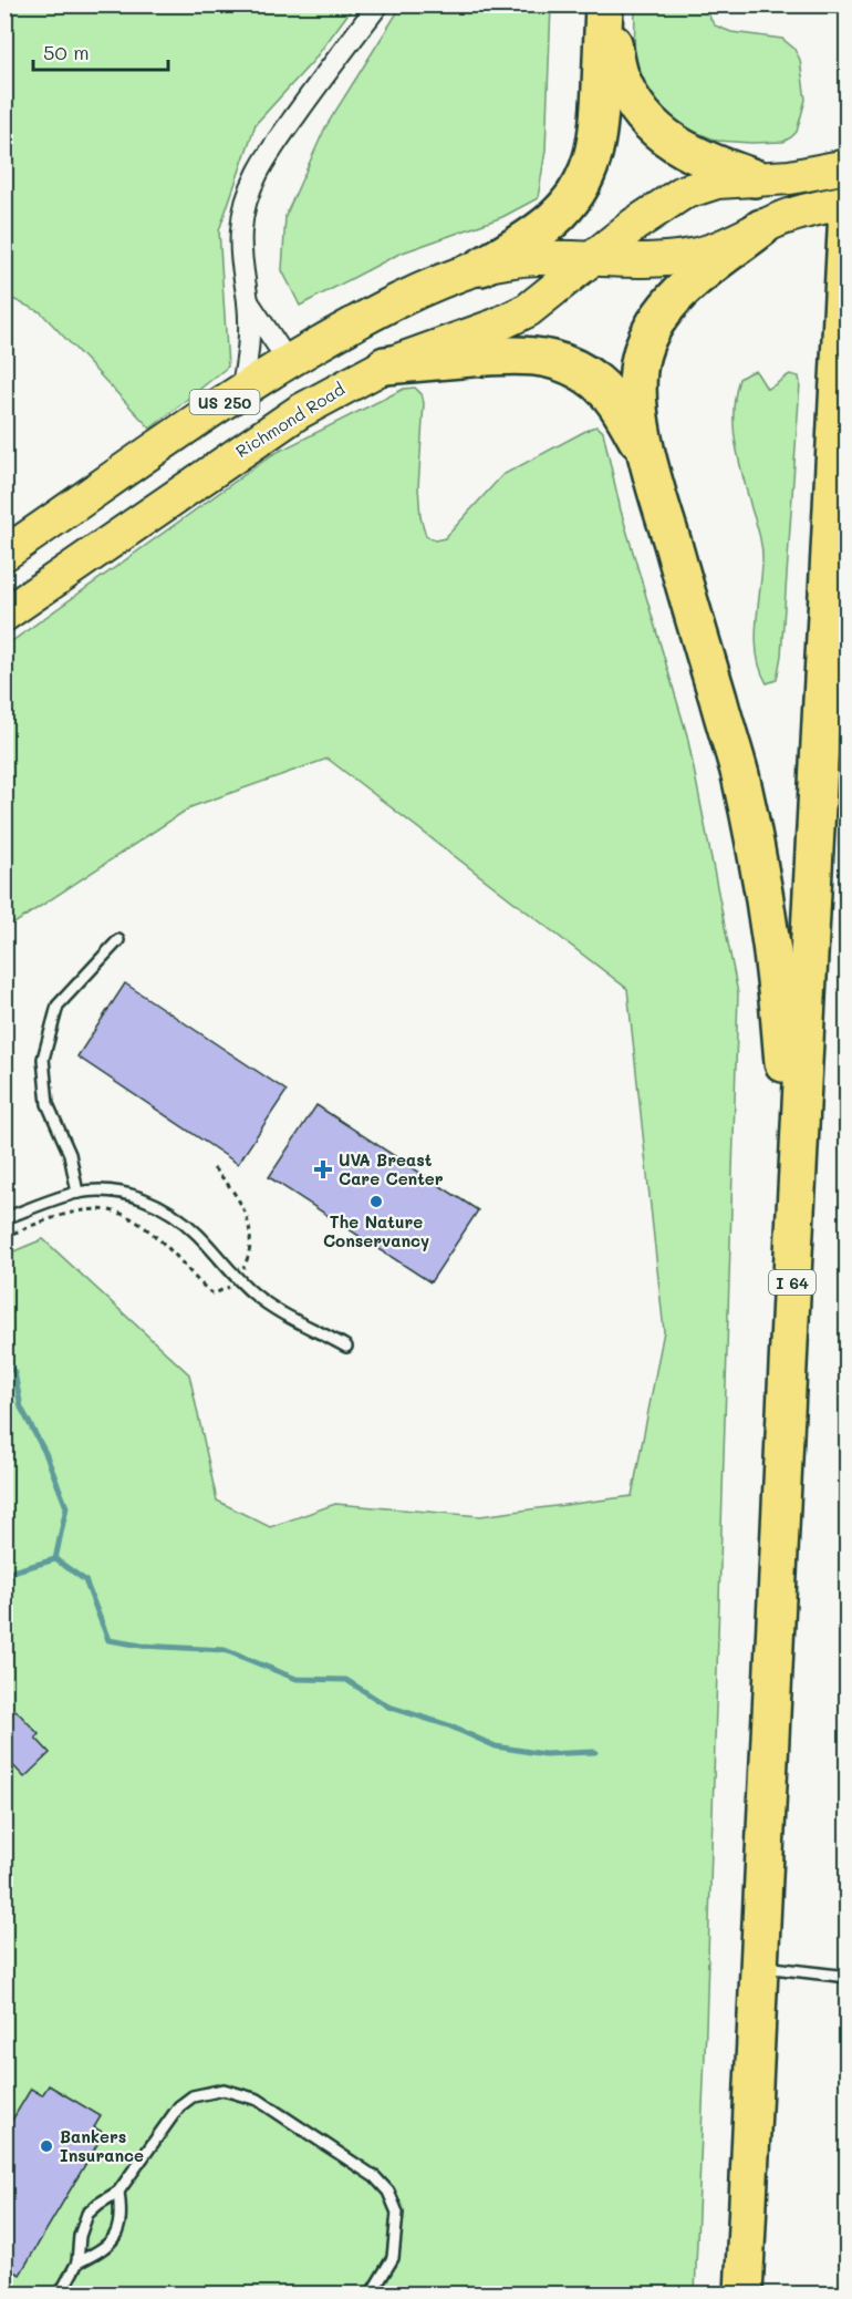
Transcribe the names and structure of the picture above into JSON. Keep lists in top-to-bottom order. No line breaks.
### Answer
{"streets":{"highway":["US 250","Richmond Road","I 64"]},"crossings":[["US 250","Richmond Road"]],"places":{"health":["UVA Breast Care Center"],"other":["The Nature Conservancy","Bankers Insurance"]},"scale_bar":"50 m"}
